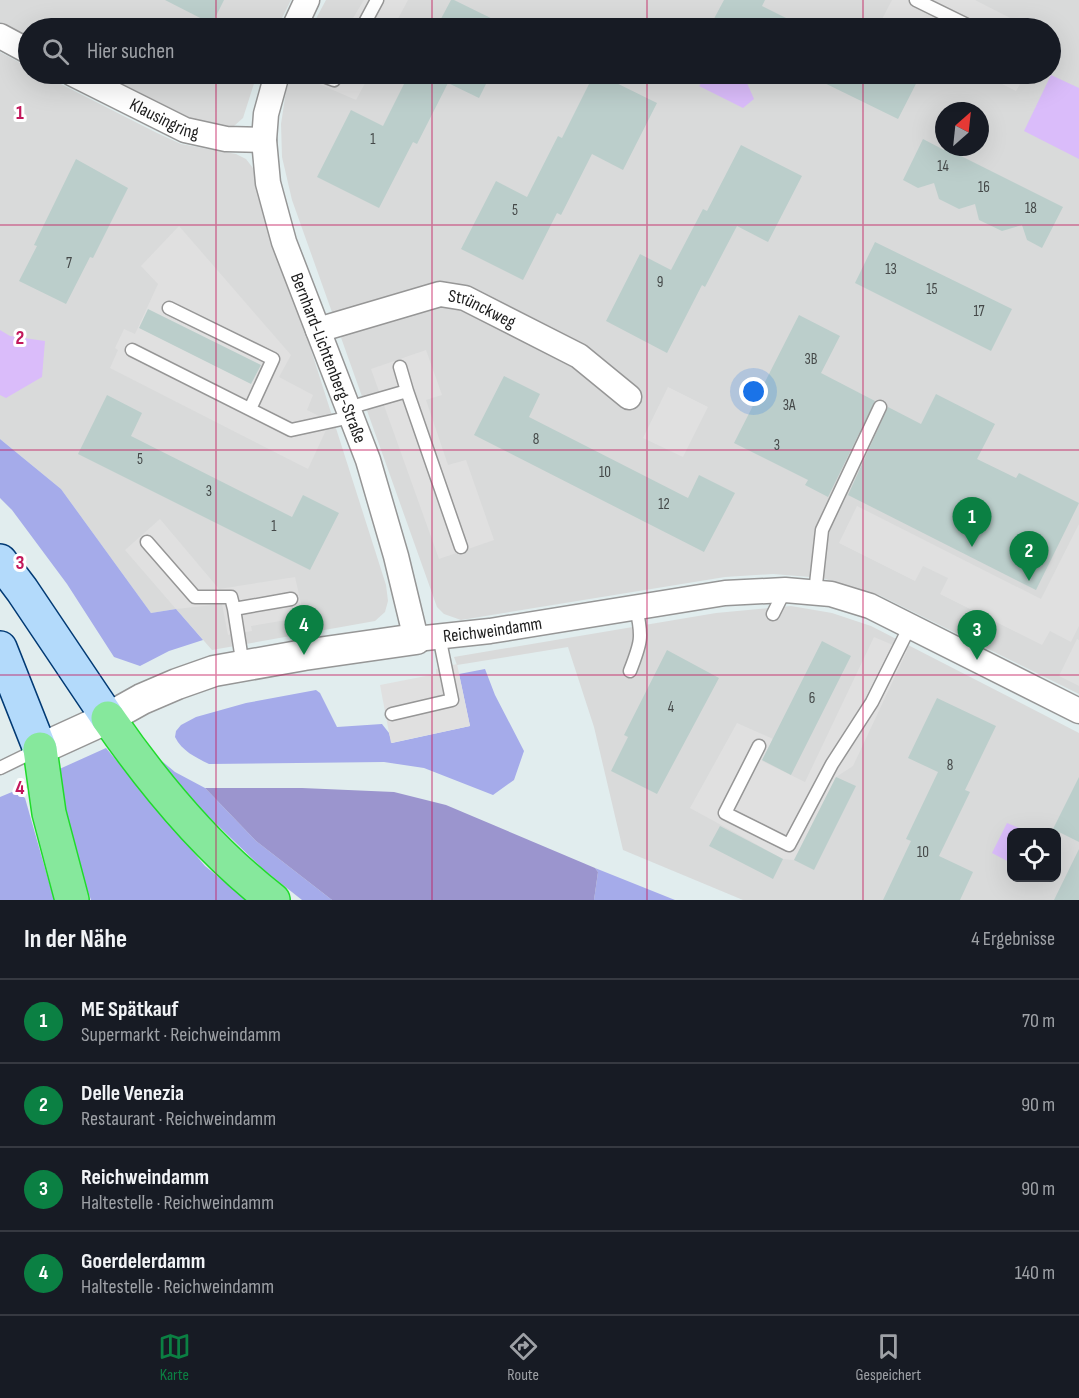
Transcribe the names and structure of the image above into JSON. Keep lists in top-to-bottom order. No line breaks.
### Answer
{"streets":{"street":["Klausingring","Strünckweg","Bernhard-Lichtenberg-Straße","Reichweindamm"]},"crossings":[["Klausingring","Bernhard-Lichtenberg-Straße"],["Strünckweg","Bernhard-Lichtenberg-Straße"],["Bernhard-Lichtenberg-Straße","Reichweindamm"]],"house_numbers":["1","14","16","18","5","7","13","9","15","17","3B","3A","8","3","5","10","3","12","1","6","4","8","10"],"north":"top right","page":{"search":"Hier suchen","pins":["1","2","4","3"],"heading":["In der Nähe","4 Ergebnisse"],"list":[{"mark":"1","name":"ME Spätkauf","note":"Supermarkt · Reichweindamm","value":"70 m"},{"mark":"2","name":"Delle Venezia","note":"Restaurant · Reichweindamm","value":"90 m"},{"mark":"3","name":"Reichweindamm","note":"Haltestelle · Reichweindamm","value":"90 m"},{"mark":"4","name":"Goerdelerdamm","note":"Haltestelle · Reichweindamm","value":"140 m"}],"nav":["Karte","Route","Gespeichert"]},"grid":{"rows":["1","2","3","4"]}}
